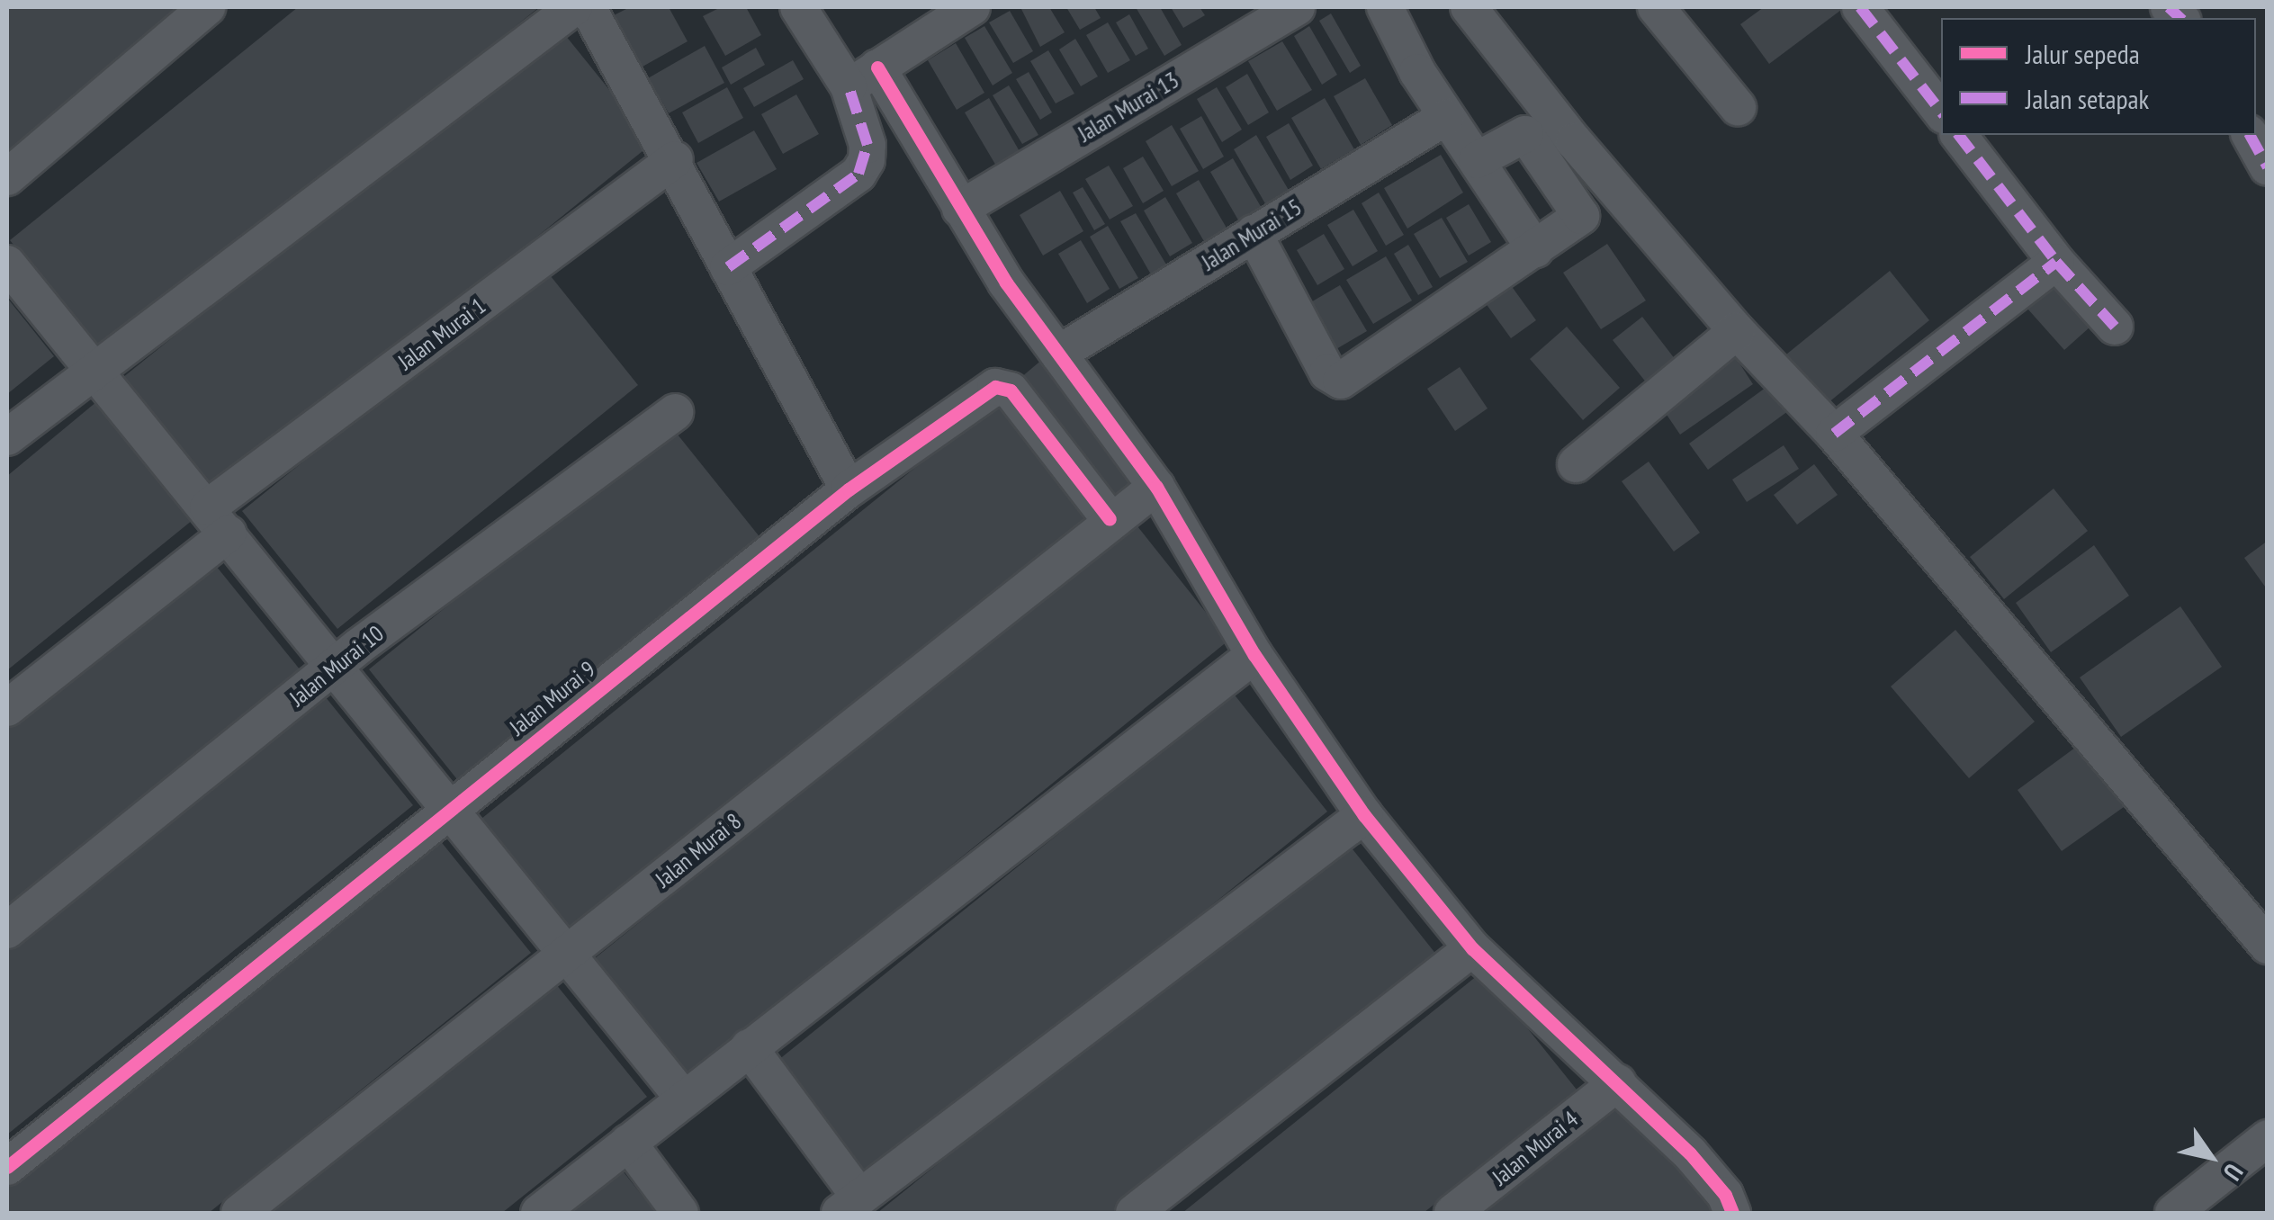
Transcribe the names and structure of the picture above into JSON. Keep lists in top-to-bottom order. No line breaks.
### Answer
{"streets":{"street":["Jalan Murai 13","Jalan Murai 15","Jalan Murai 1","Jalan Murai 10","Jalan Murai 9","Jalan Murai 8","Jalan Murai 4"]},"crossings":[["Jalan Murai 9","Jalan Murai 8"]],"legend":["Jalur sepeda","Jalan setapak"],"north":"bottom right"}
